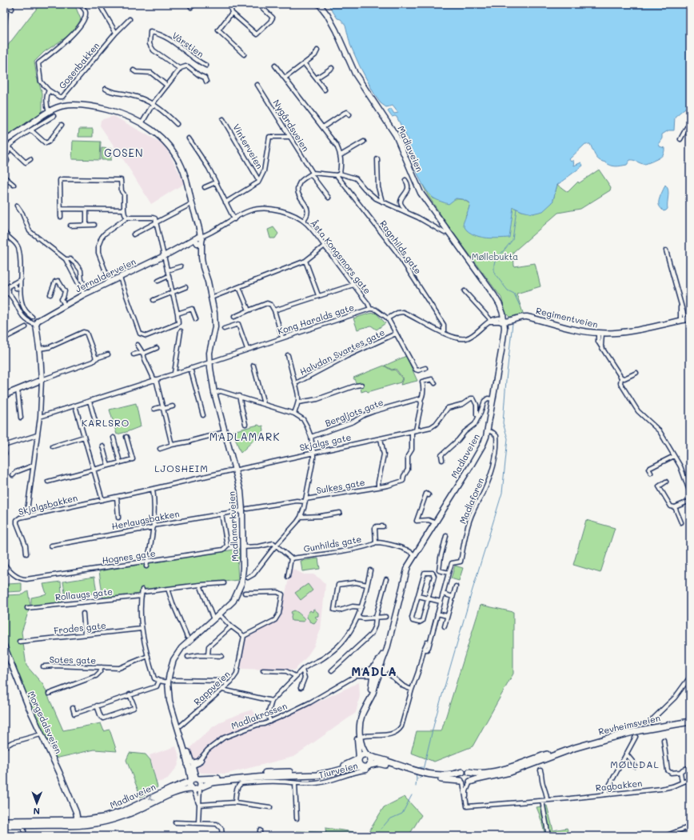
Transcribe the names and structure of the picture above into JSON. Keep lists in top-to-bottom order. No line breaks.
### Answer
{"streets":{"main road":["Madlaveien","Jernalderveien","Regimentveien","Madlamarkveien","Morgedalsveien","Revheimsveien"],"street":["Vårstien","Gosenbakken","Nygårdsveien","Vinterveien","Ragnhilds gate","Åsta Kongsmors gate","Kong Haralds gate","Halvdan Svartes gate","Bergljots gate","Skjalgs gate","Sulkes gate","Madlaforen","Skjalgsbakken","Herlaugsbakken","Gunhilds gate","Hognes gate","Rollaugs gate","Frodes gate","Sotes gate","Rappveien","Madlakrossen","Tiurveien","Ragbakken"]},"crossings":[["Madlaveien","Regimentveien"],["Madlaveien","Madlaforen"],["Madlaveien","Madlamarkveien"],["Madlaveien","Gunhilds gate"],["Madlaveien","Madlakrossen"],["Madlaveien","Morgedalsveien"],["Åsta Kongsmors gate","Jernalderveien"],["Åsta Kongsmors gate","Kong Haralds gate"],["Åsta Kongsmors gate","Madlamarkveien"],["Jernalderveien","Madlamarkveien"],["Kong Haralds gate","Madlamarkveien"],["Skjalgs gate","Sulkes gate"],["Skjalgs gate","Skjalgsbakken"],["Skjalgs gate","Madlamarkveien"],["Sulkes gate","Herlaugsbakken"],["Sulkes gate","Madlamarkveien"],["Skjalgsbakken","Madlamarkveien"],["Herlaugsbakken","Madlamarkveien"],["Herlaugsbakken","Hognes gate"],["Madlamarkveien","Rappveien"],["Madlamarkveien","Madlakrossen"]],"districts":["GOSEN","KARLSRO","MADLAMARK","LJOSHEIM","MADLA","MØLLDAL"],"parks":["Møllebukta"],"north":"bottom"}
